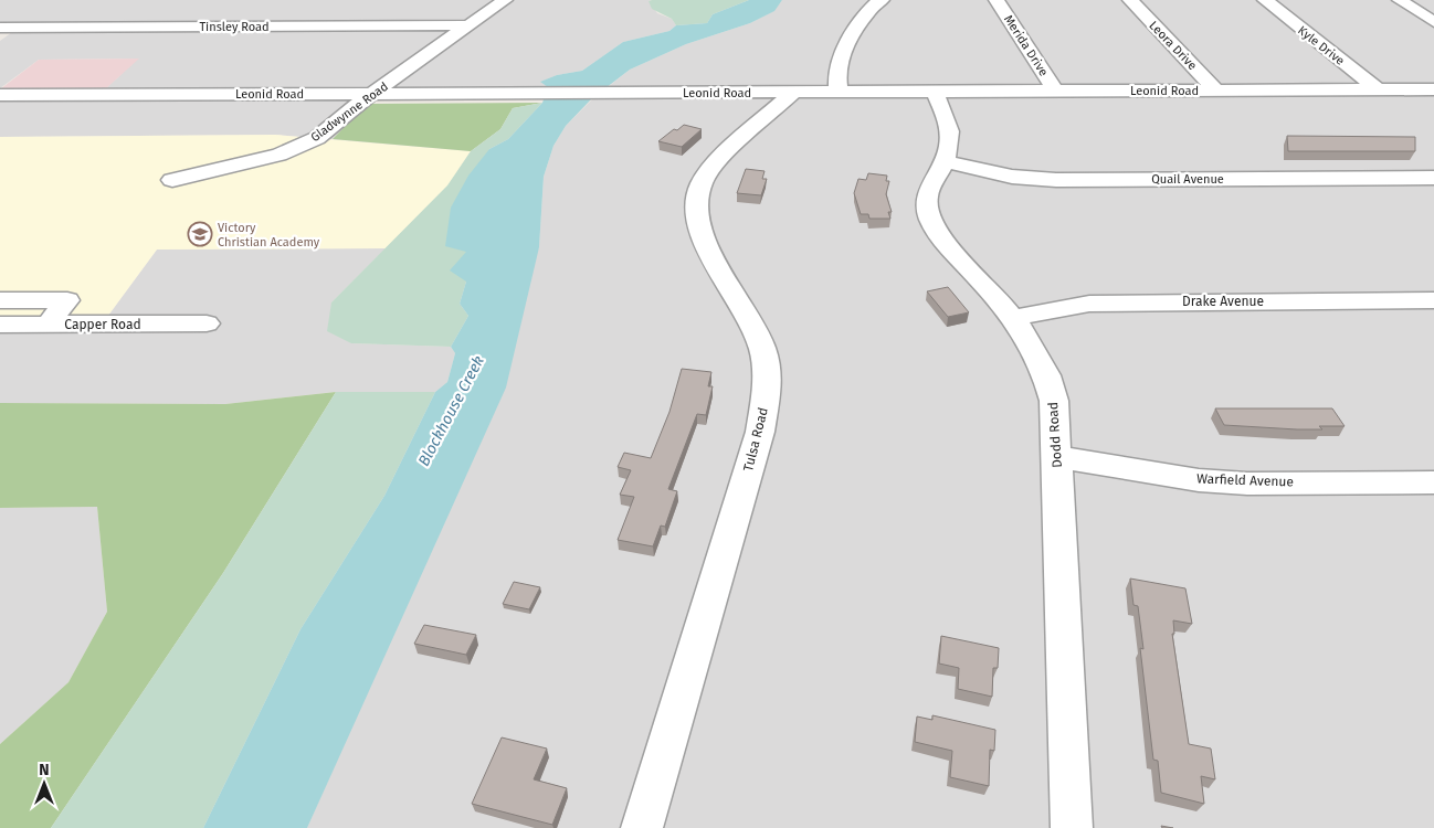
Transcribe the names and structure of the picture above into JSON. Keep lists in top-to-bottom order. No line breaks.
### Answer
{"streets":{"street":["Tinsley Road","Merida Drive","Leora Drive","Kyle Drive","Leonid Road","Gladwynne Road","Quail Avenue","Drake Avenue","Capper Road","Dodd Road","Tulsa Road","Warfield Avenue"]},"crossings":[["Tinsley Road","Gladwynne Road"],["Merida Drive","Leonid Road"],["Leora Drive","Leonid Road"],["Kyle Drive","Leonid Road"],["Leonid Road","Gladwynne Road"],["Leonid Road","Dodd Road"],["Leonid Road","Tulsa Road"],["Quail Avenue","Dodd Road"],["Drake Avenue","Dodd Road"],["Dodd Road","Warfield Avenue"]],"water":["Blockhouse Creek"],"places":{"school or university":["Victory Christian Academy"]},"north":"top"}
